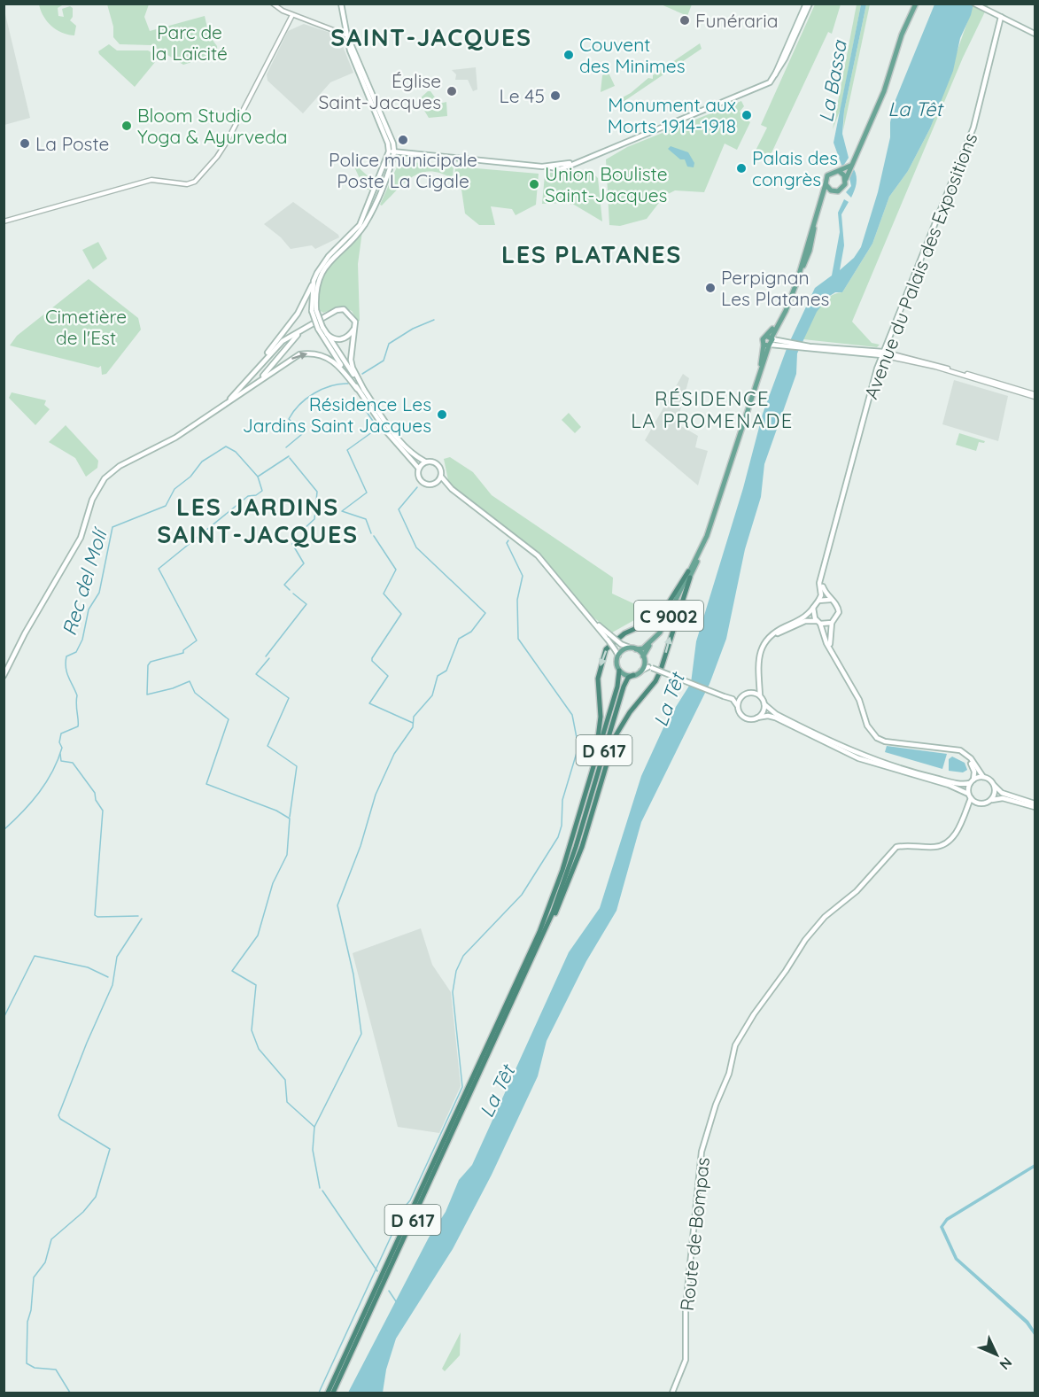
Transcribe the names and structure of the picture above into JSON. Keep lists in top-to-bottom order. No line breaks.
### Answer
{"streets":{"highway":["D 617"],"main road":["Avenue du Palais des Expositions","C 9002","Route de Bompas"]},"crossings":[["C 9002","D 617"]],"districts":["SAINT-JACQUES","LES PLATANES","RÉSIDENCE LA PROMENADE","LES JARDINS SAINT-JACQUES"],"water":["La Bassa","La Têt","Rec del Molí"],"parks":["Parc de la Laïcité","Cimetière de l'Est"],"places":["Funéraria","Couvent des Minimes","Église Saint-Jacques","Le 45","Monument aux Morts 1914-1918","Bloom Studio Yoga & Ayurveda","Police municipale Poste La Cigale","La Poste","Palais des congrès","Union Bouliste Saint-Jacques","Perpignan Les Platanes","Résidence Les Jardins Saint Jacques"],"north":"bottom right"}
